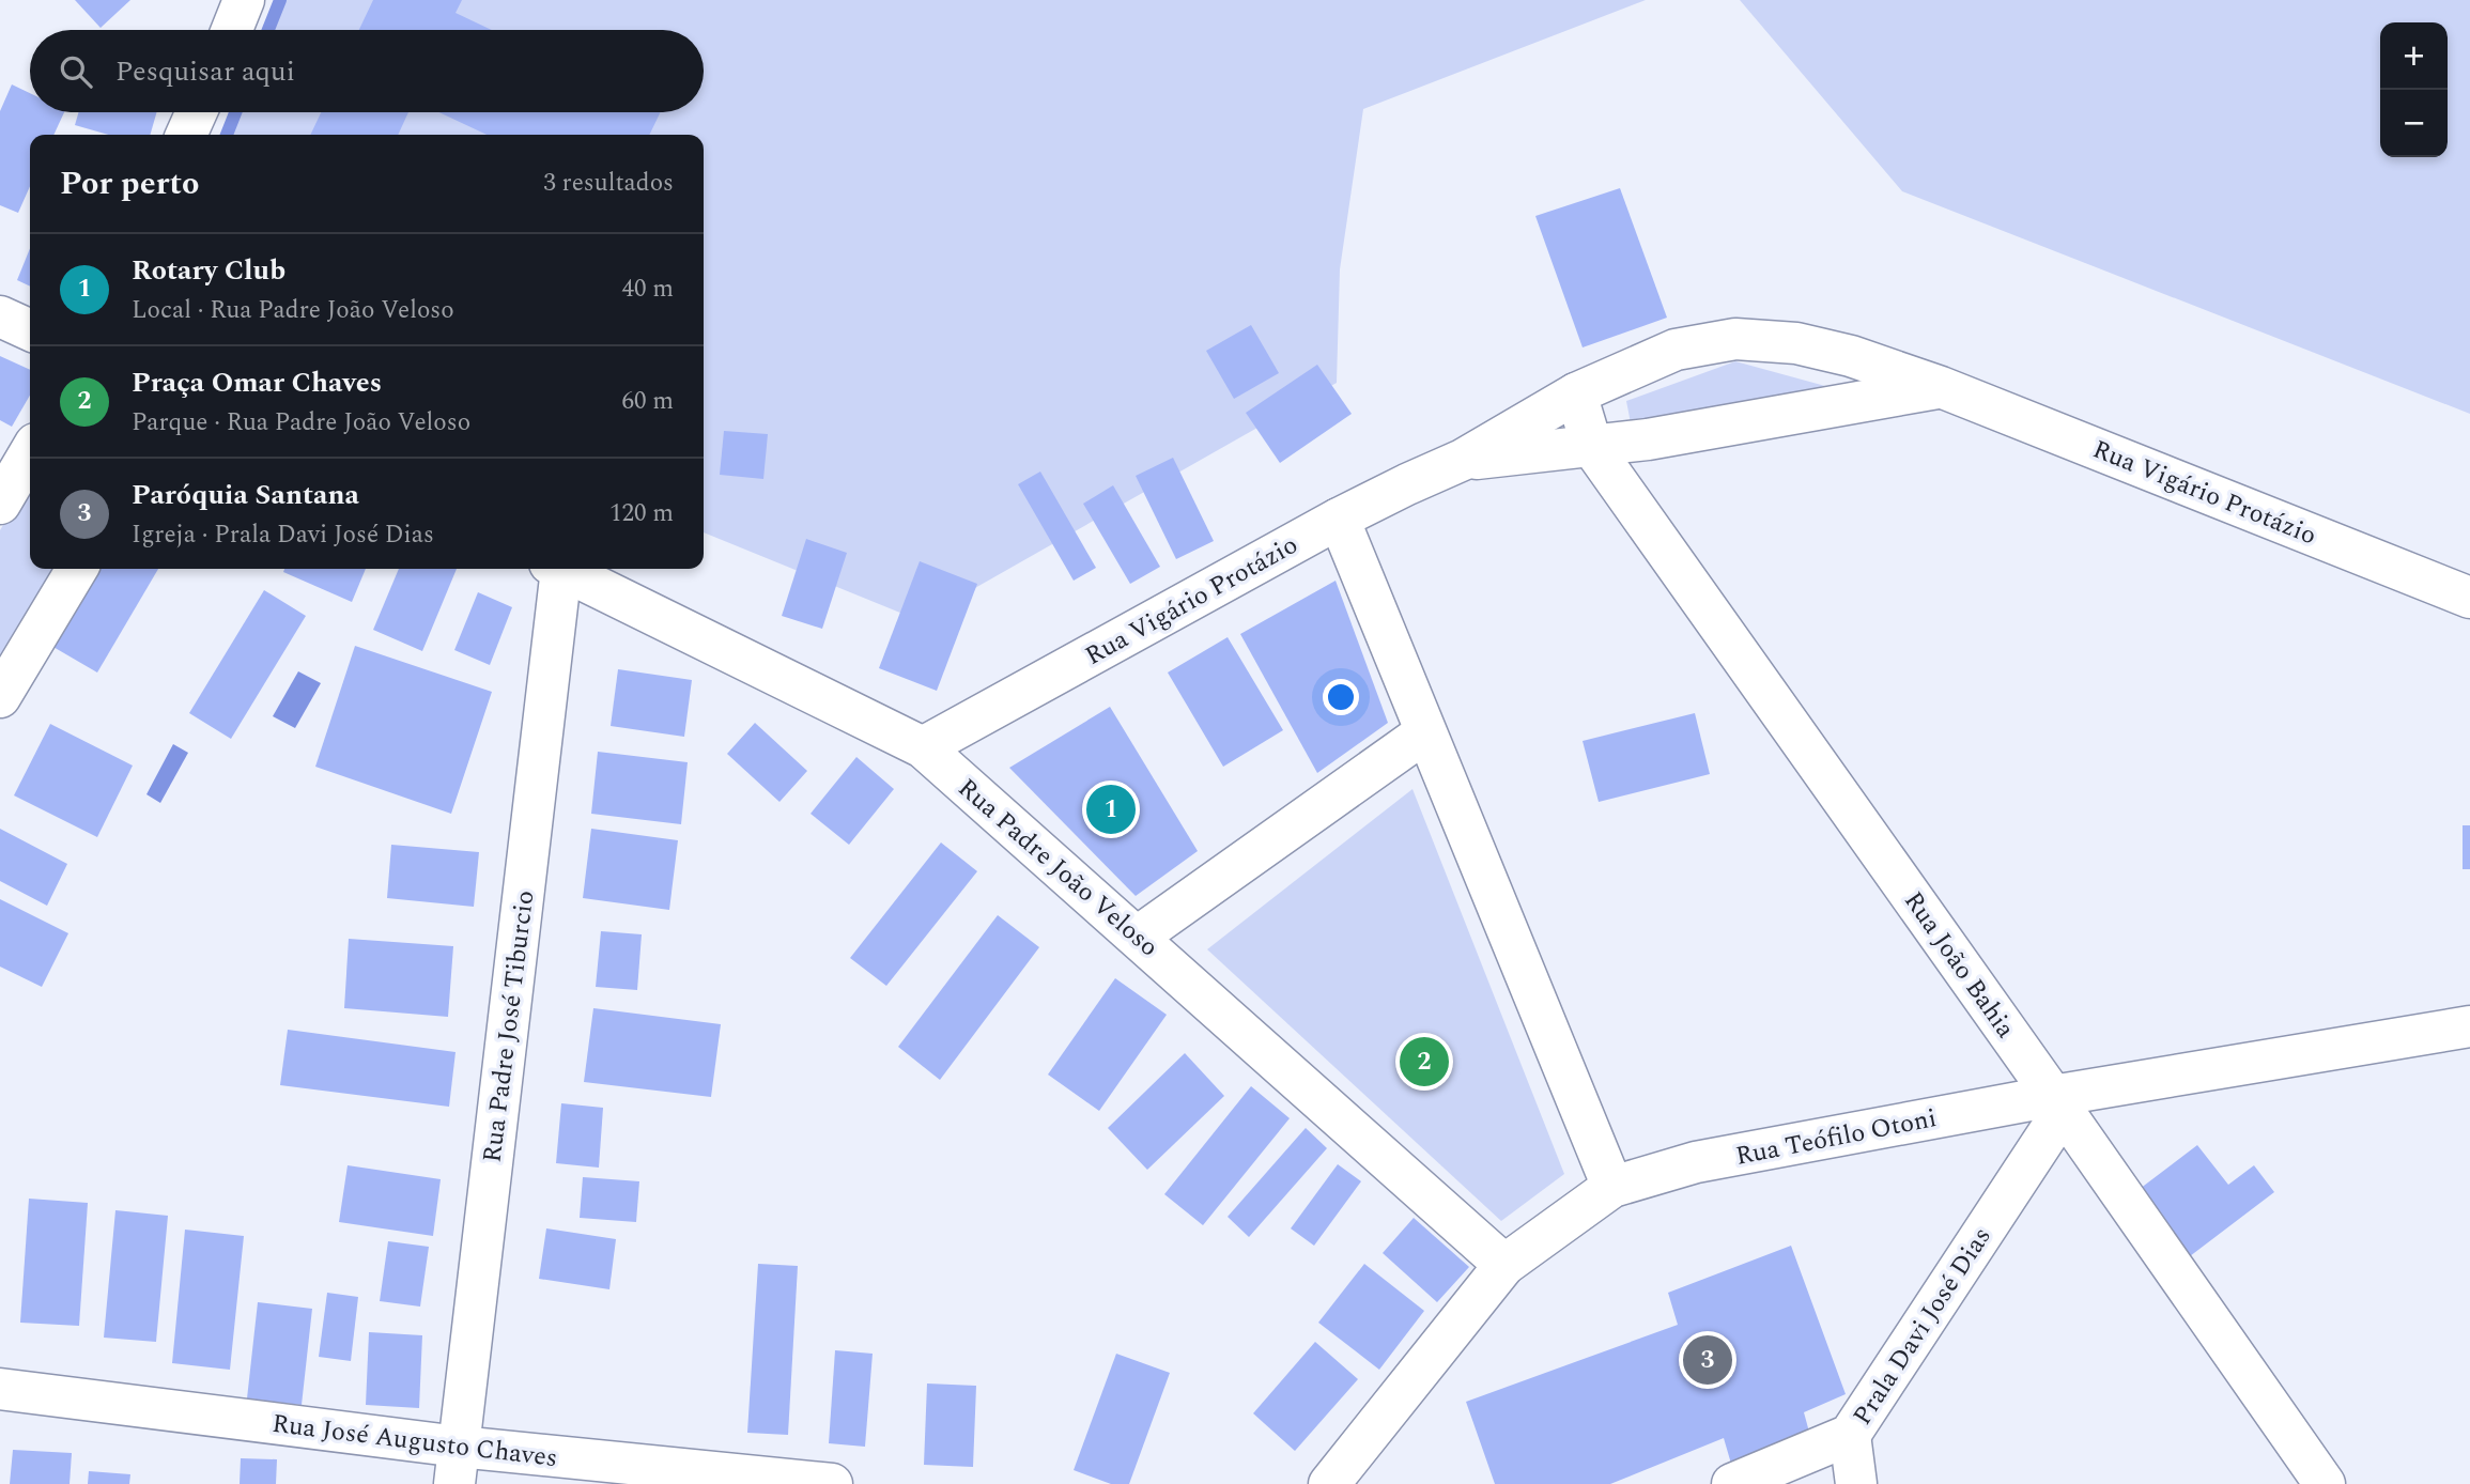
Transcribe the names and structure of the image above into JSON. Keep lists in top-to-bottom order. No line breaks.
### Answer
{"streets":{"street":["Rua Vigário Protázio","Rua Padre João Veloso","Rua João Bahia","Rua Padre José Tiburcio","Rua Teófilo Otoni","Prala Davi José Dias","Rua José Augusto Chaves"]},"crossings":[["Rua Vigário Protázio","Rua Padre João Veloso"],["Rua Vigário Protázio","Rua João Bahia"],["Rua Padre João Veloso","Rua Teófilo Otoni"],["Rua João Bahia","Rua Teófilo Otoni"],["Rua João Bahia","Prala Davi José Dias"],["Rua Padre José Tiburcio","Rua José Augusto Chaves"],["Rua Teófilo Otoni","Prala Davi José Dias"]],"page":{"map_buttons":["+","−"],"search":"Pesquisar aqui","heading":["Por perto","3 resultados"],"list":[{"mark":"1","name":"Rotary Club","note":"Local · Rua Padre João Veloso","value":"40 m"},{"mark":"2","name":"Praça Omar Chaves","note":"Parque · Rua Padre João Veloso","value":"60 m"},{"mark":"3","name":"Paróquia Santana","note":"Igreja · Prala Davi José Dias","value":"120 m"}],"pins":["1","2","3"]}}
